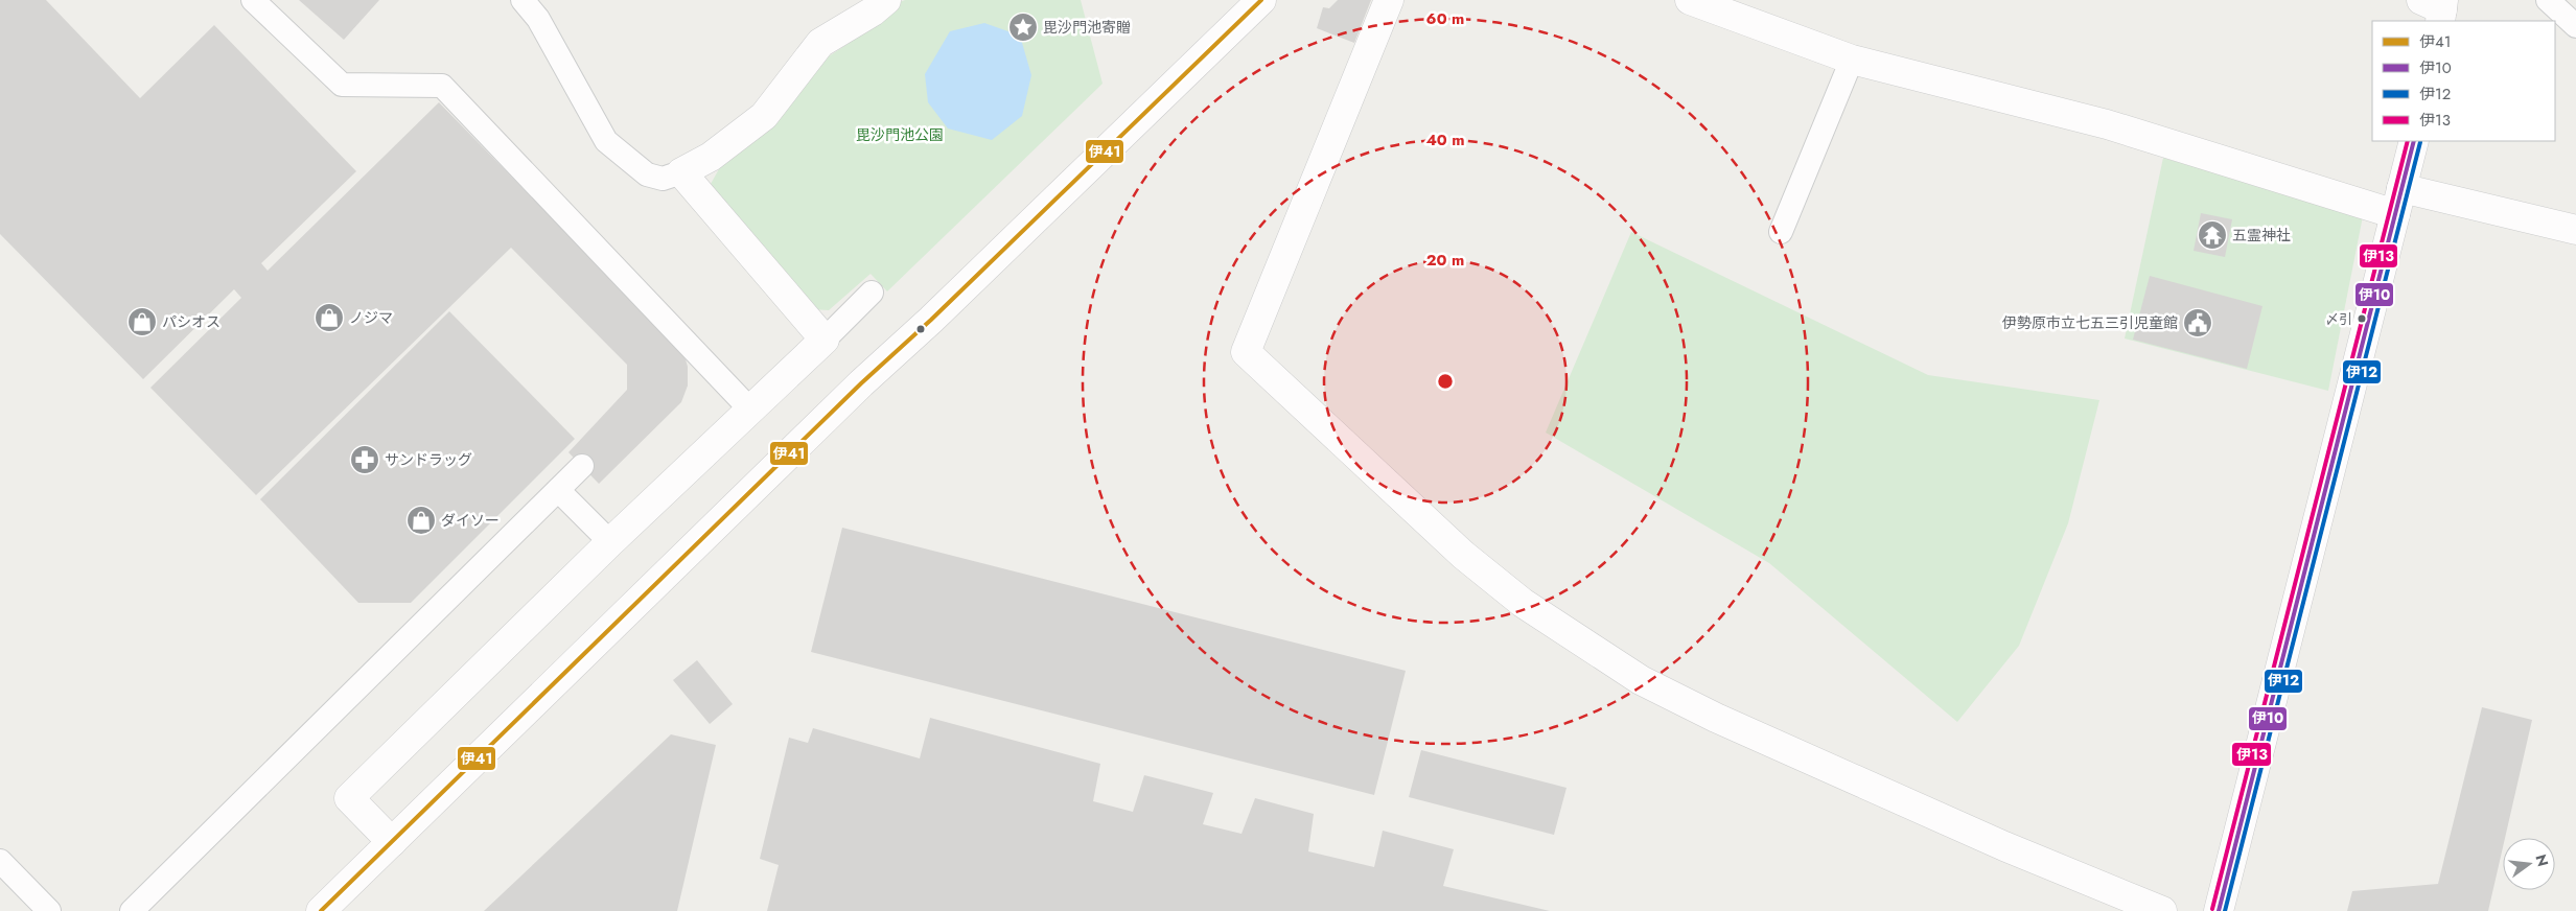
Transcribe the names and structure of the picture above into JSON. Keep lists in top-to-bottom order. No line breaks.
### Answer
{"parks":["毘沙門池公園"],"places":{"place":["毘沙門池寄贈"],"temple":["五霊神社"],"shop":["ノジマ","パシオス","ダイソー"],"other":["〆引"],"public building":["伊勢原市立七五三引児童館"],"pharmacy":["サンドラッグ"]},"lines":["transit line 伊41","transit line 伊10","transit line 伊13","transit line 伊12"],"legend":["伊41","伊10","伊12","伊13"],"north":"right","rings":["60 m","40 m","20 m"]}
